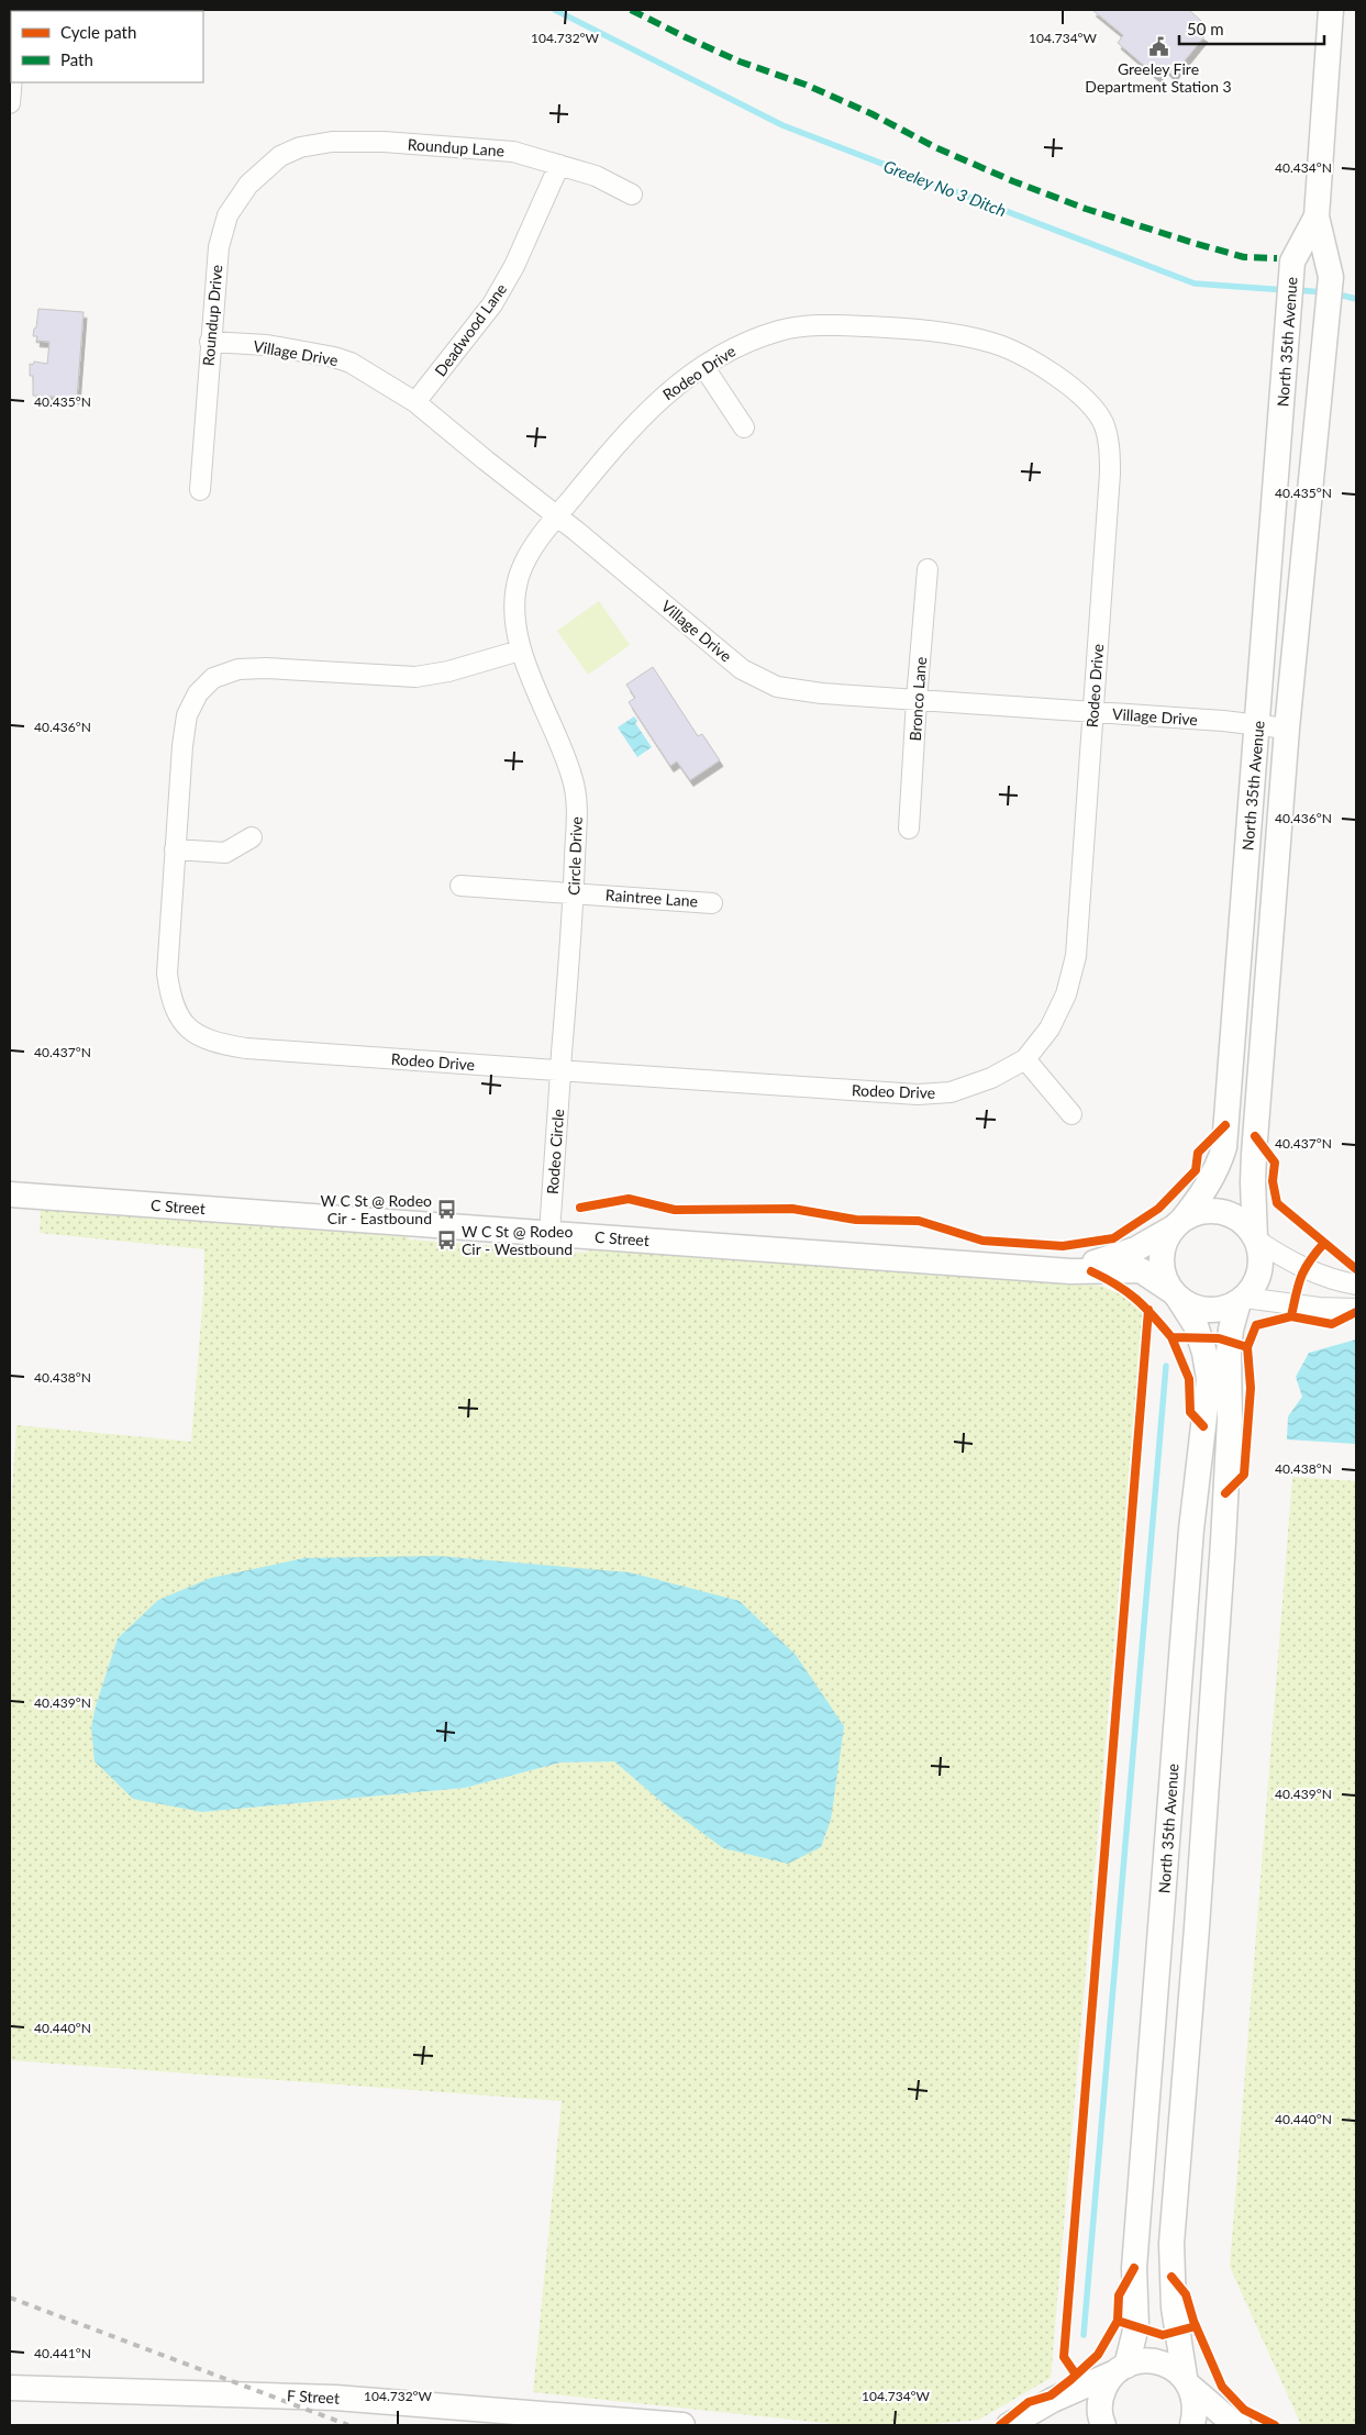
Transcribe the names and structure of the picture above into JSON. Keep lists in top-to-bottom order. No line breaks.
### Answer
{"streets":{"street":["Roundup Lane","Roundup Drive","Deadwood Lane","North 35th Avenue","Village Drive","Rodeo Drive","Bronco Lane","Circle Drive","Raintree Lane","Rodeo Circle","C Street","F Street"]},"crossings":[["Roundup Lane","Roundup Drive"],["Roundup Lane","Deadwood Lane"],["Roundup Drive","Village Drive"],["Deadwood Lane","Village Drive"],["North 35th Avenue","Village Drive"],["North 35th Avenue","C Street"],["Village Drive","Rodeo Drive"],["Village Drive","Bronco Lane"],["Rodeo Drive","Circle Drive"],["Rodeo Drive","Rodeo Circle"],["Circle Drive","Raintree Lane"],["Circle Drive","Rodeo Circle"],["Rodeo Circle","C Street"]],"water":["Greeley No 3 Ditch"],"places":{"public building":["Greeley Fire Department Station 3"],"bus stop":["W C St @ Rodeo Cir - Eastbound","W C St @ Rodeo Cir - Westbound"]},"legend":["Cycle path","Path"],"scale_bar":"50 m","coordinates":["104.732°W","104.734°W","40.434°N","40.435°N","40.436°N","40.437°N","40.438°N","40.439°N","40.440°N","40.441°N"]}
